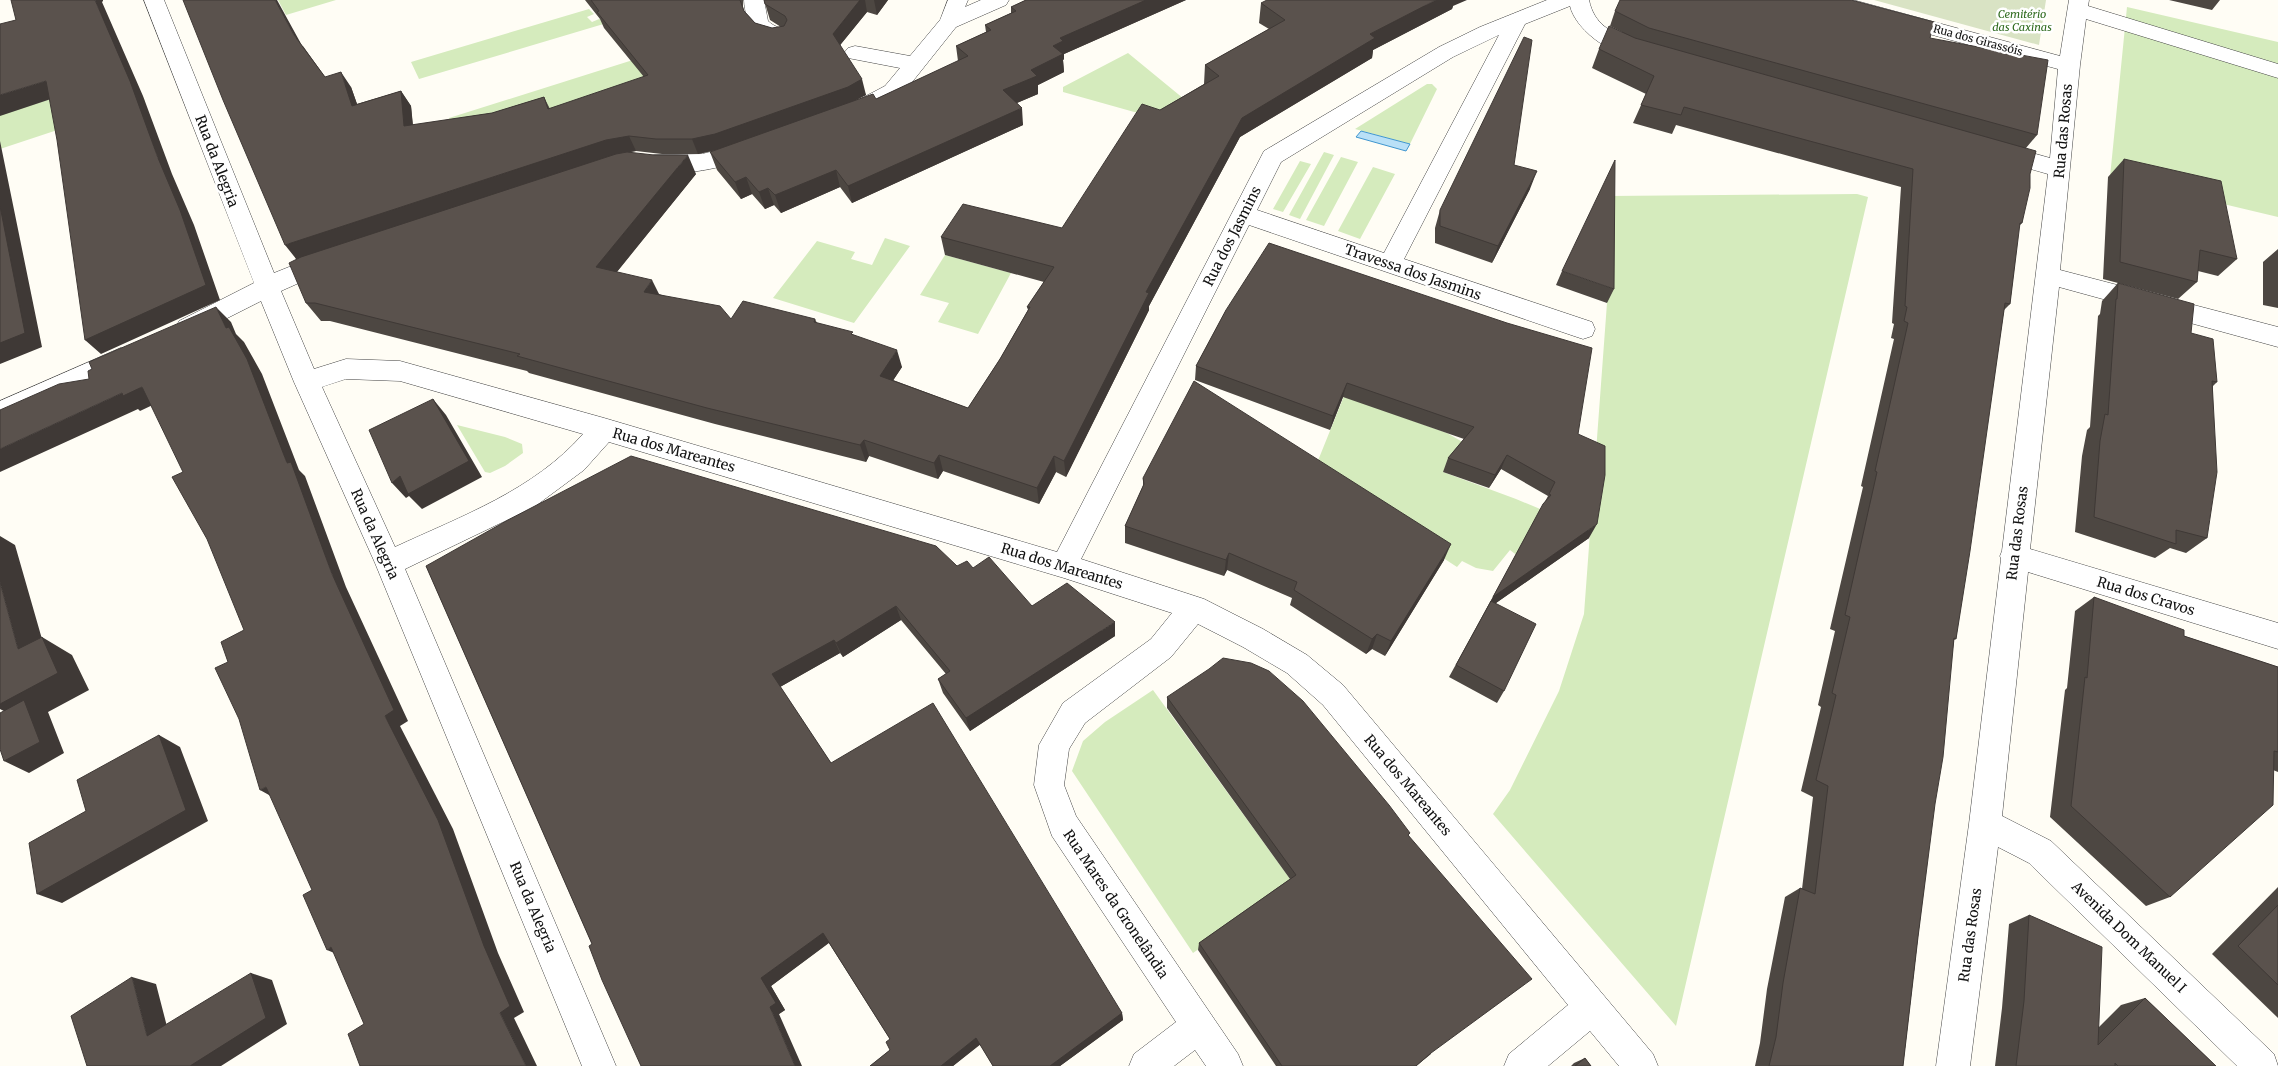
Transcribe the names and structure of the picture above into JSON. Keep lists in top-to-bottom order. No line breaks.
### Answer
{"streets":{"street":["Rua dos Girassóis","Rua das Rosas","Rua da Alegria","Rua dos Jasmins","Travessa dos Jasmins","Rua dos Mareantes","Rua dos Cravos","Rua Mares da Gronelândia","Avenida Dom Manuel I"]},"crossings":[["Rua dos Girassóis","Rua das Rosas"],["Rua das Rosas","Rua dos Cravos"],["Rua das Rosas","Avenida Dom Manuel I"],["Rua da Alegria","Rua dos Mareantes"],["Rua dos Jasmins","Travessa dos Jasmins"],["Rua dos Jasmins","Rua dos Mareantes"],["Rua dos Mareantes","Rua Mares da Gronelândia"]],"parks":["Cemitério das Caxinas"]}
